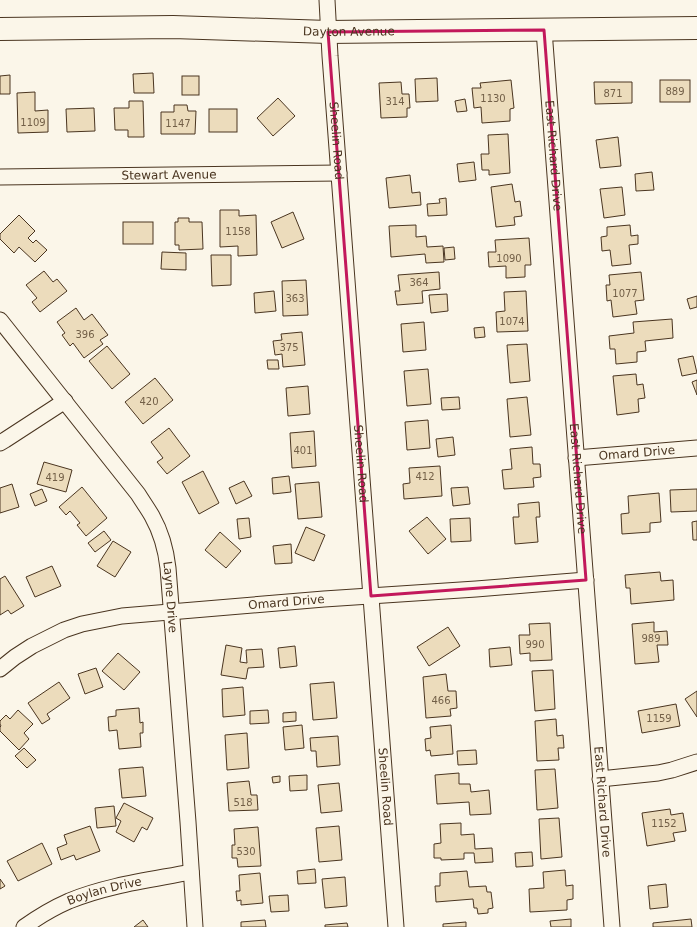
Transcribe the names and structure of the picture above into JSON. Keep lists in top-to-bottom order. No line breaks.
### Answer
{"streets":{"main road":["Dayton Avenue"],"street":["Sheelin Road","East Richard Drive","Stewart Avenue","Omard Drive","Layne Drive","Boylan Drive"]},"crossings":[["Dayton Avenue","Sheelin Road"],["Dayton Avenue","East Richard Drive"],["Sheelin Road","Stewart Avenue"],["Sheelin Road","Omard Drive"],["East Richard Drive","Omard Drive"],["Omard Drive","Layne Drive"],["Layne Drive","Boylan Drive"]],"house_numbers":["889","871","1130","314","1109","1147","1158","1090","364","1077","363","1074","396","375","420","401","412","419","989","990","466","1159","518","1152","530"]}
